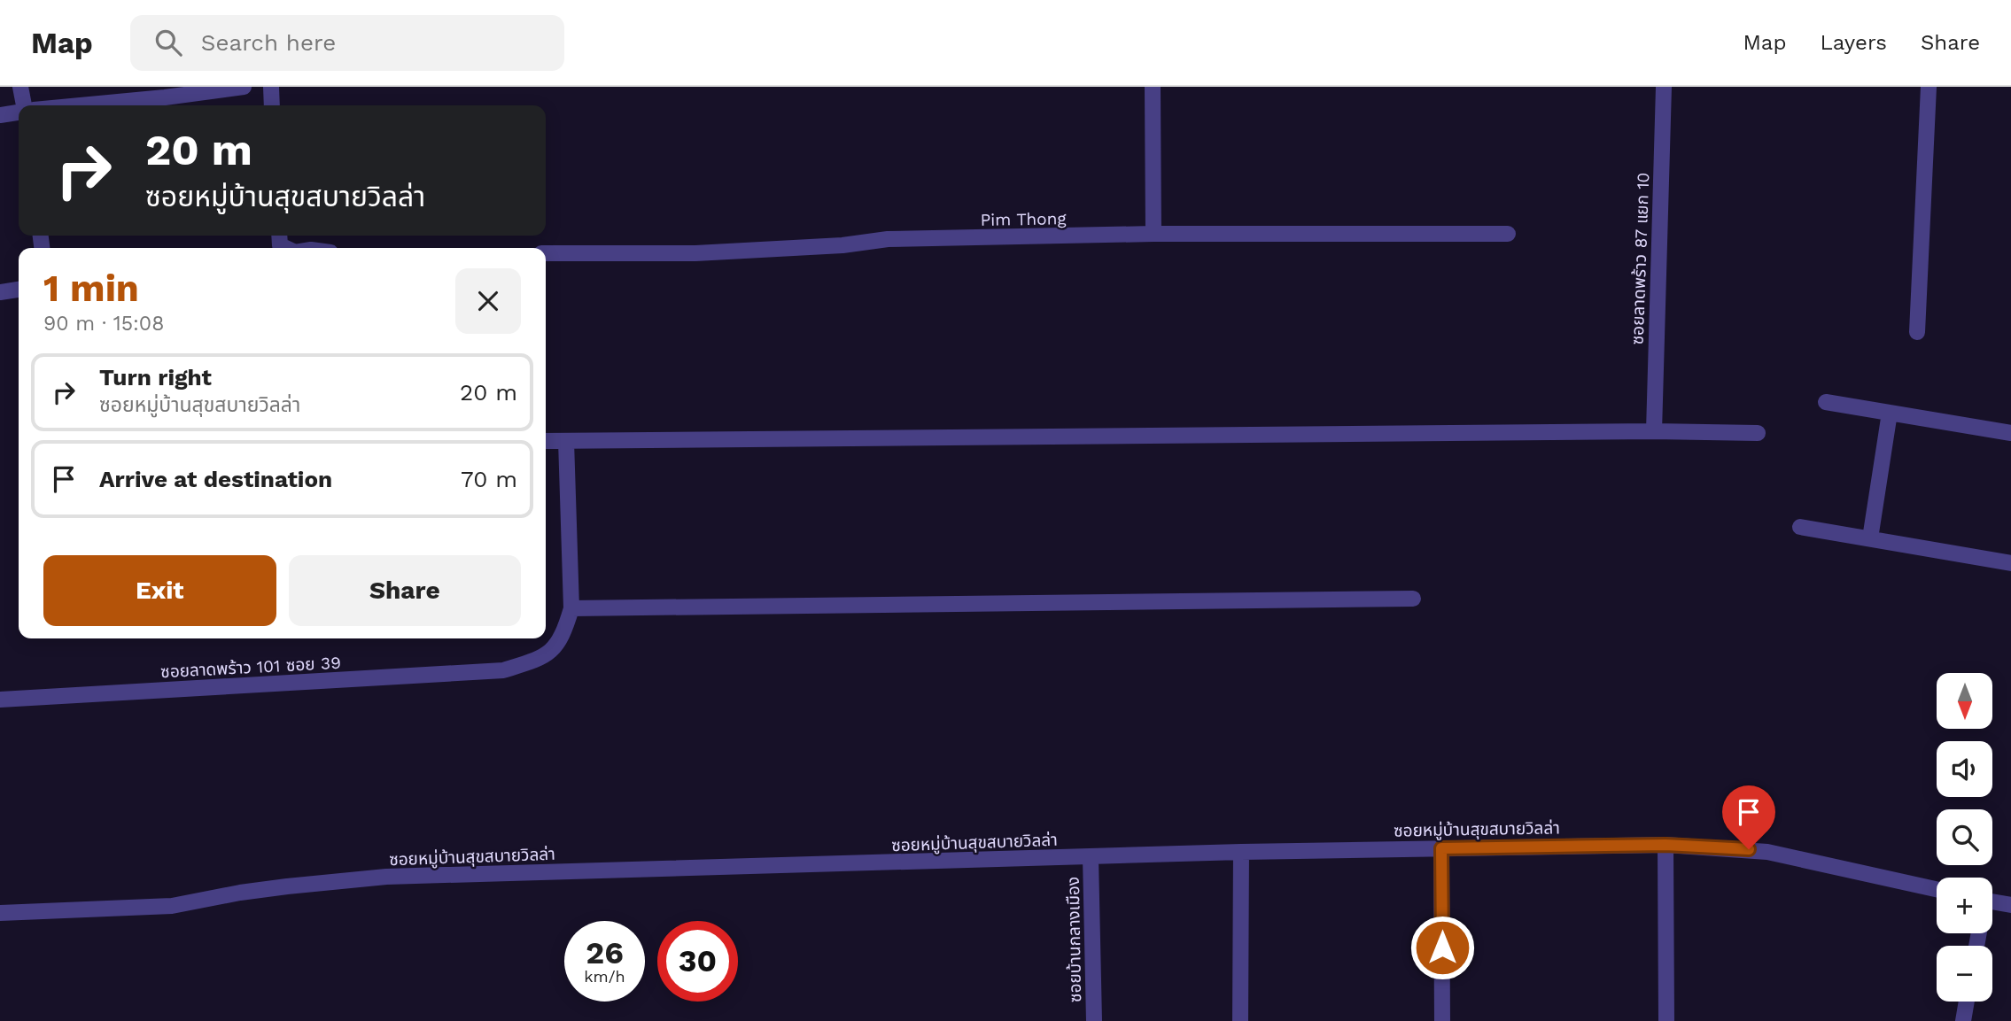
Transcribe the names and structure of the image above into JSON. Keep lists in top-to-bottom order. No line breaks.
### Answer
{"streets":{"street":["Pim Thong","ซอยลาดพร้าว 87 แยก 10","ซอยลาดพร้าว 101 ซอย 39","ซอยหมู่บ้านสุขสบายวิลล่า","ซอยบ้านกลางเมือง"]},"crossings":[["ซอยหมู่บ้านสุขสบายวิลล่า","ซอยบ้านกลางเมือง"]],"north":"bottom","page":{"header":"Map","search":"Search here","nav":["Map","Layers","Share"],"turn":["20 m","ซอยหมู่บ้านสุขสบายวิลล่า"],"heading":["1 min","90 m · 15:08"],"list":[{"name":"Turn right","note":"ซอยหมู่บ้านสุขสบายวิลล่า","value":"20 m"},{"name":"Arrive at destination","value":"70 m"}],"buttons":["Exit","Share"],"map_buttons":["+","−"],"speed":"26 km/h","limit":"30"}}
